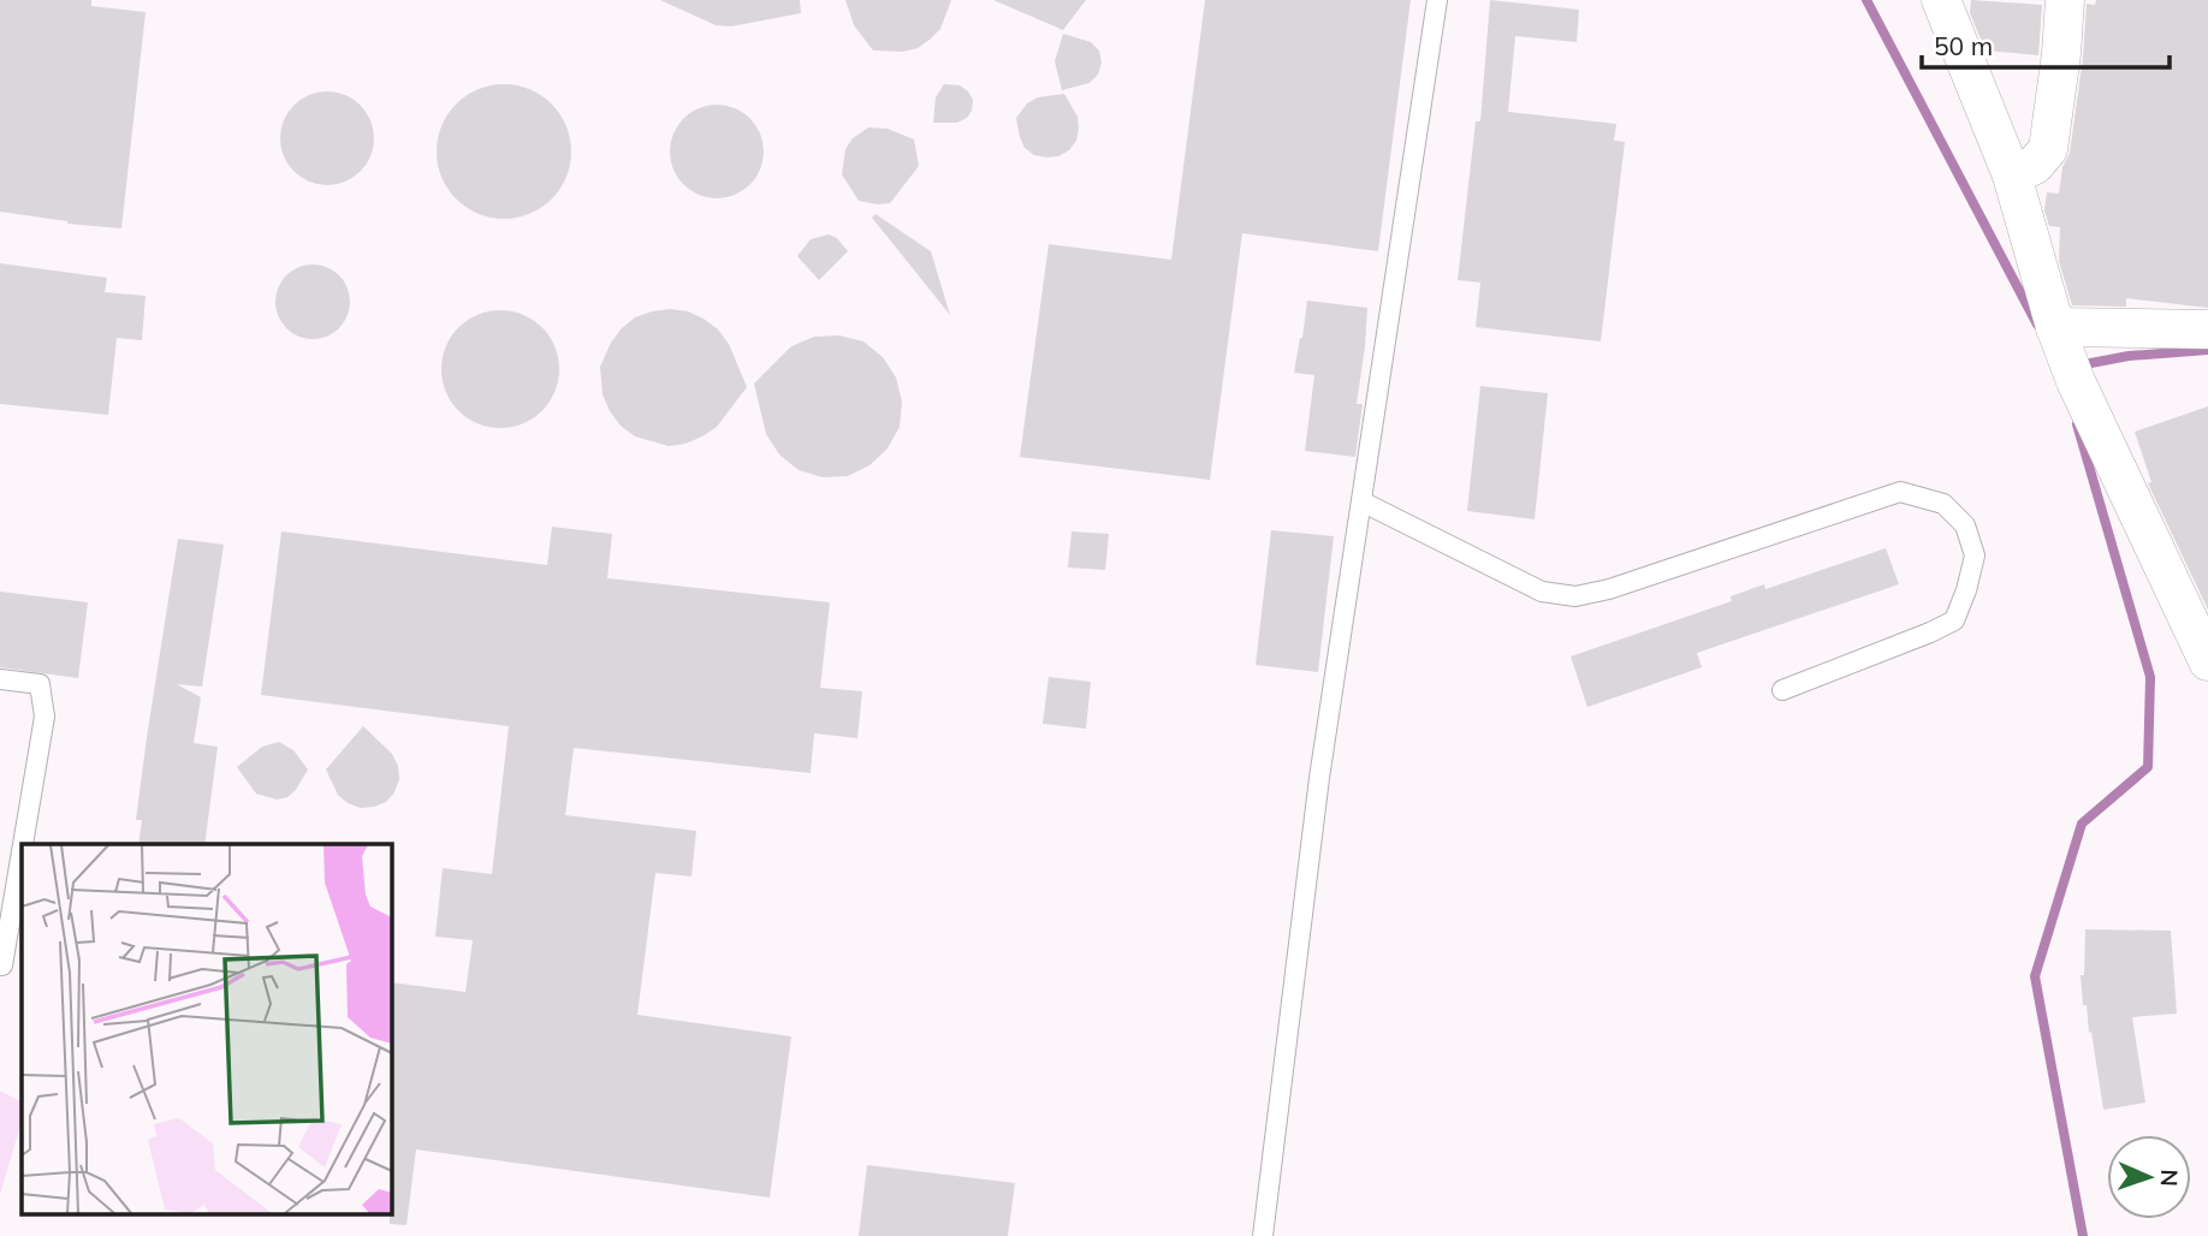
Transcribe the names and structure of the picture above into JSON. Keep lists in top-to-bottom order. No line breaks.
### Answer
{"scale_bar":"50 m","north":"right"}
